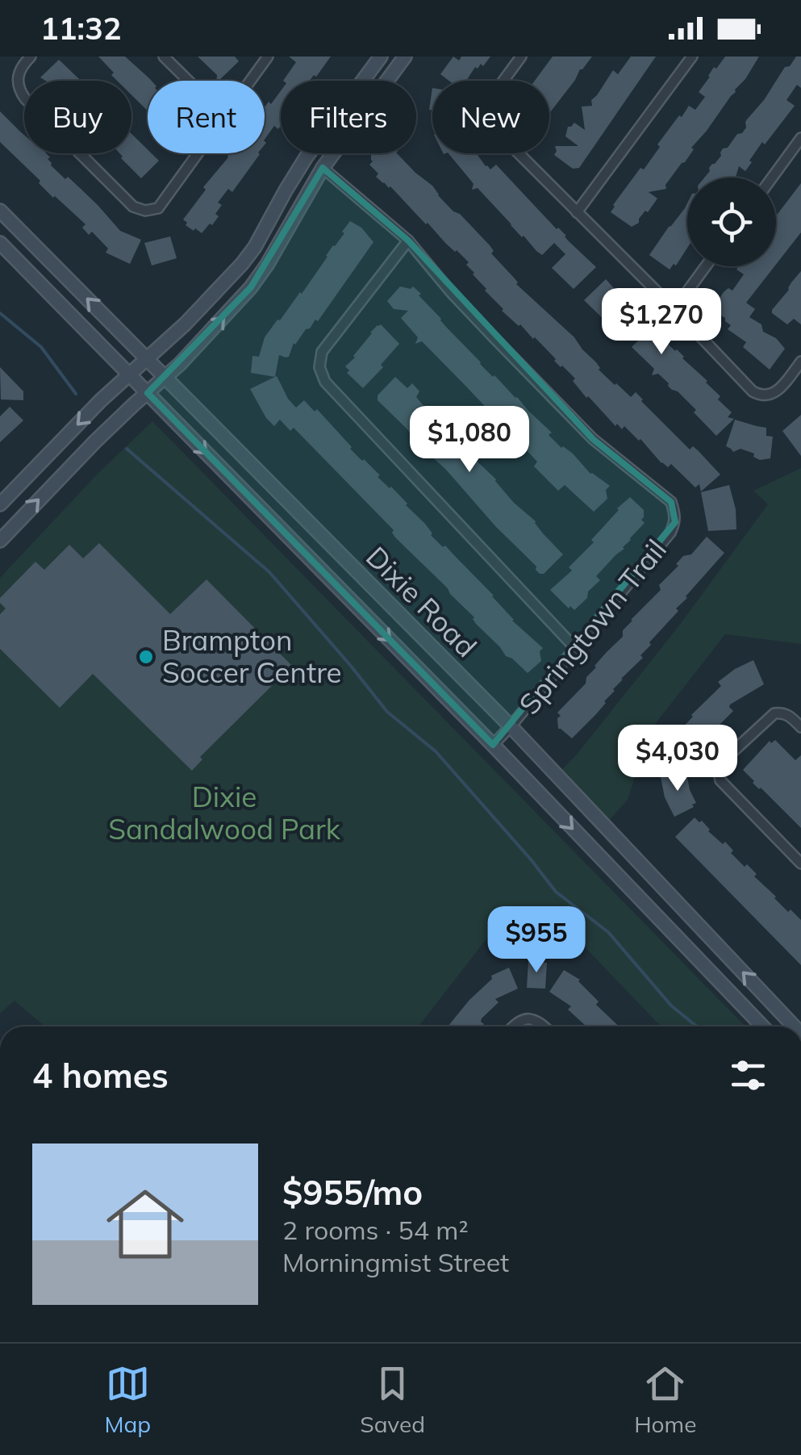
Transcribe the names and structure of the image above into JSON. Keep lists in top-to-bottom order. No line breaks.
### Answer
{"streets":{"main road":["Dixie Road"],"street":["Springtown Trail"]},"crossings":[["Dixie Road","Springtown Trail"]],"parks":["Dixie Sandalwood Park"],"places":["Brampton Soccer Centre"],"page":{"status":"11:32","chip":["Buy","Rent","Filters","New"],"price":["$1,270","$1,080","$4,030","$955"],"heading":"4 homes","list":[{"name":"$955/mo","note":"2 rooms · 54 m² · Morningmist Street"}],"tabs":["Map","Saved","Home"]}}
